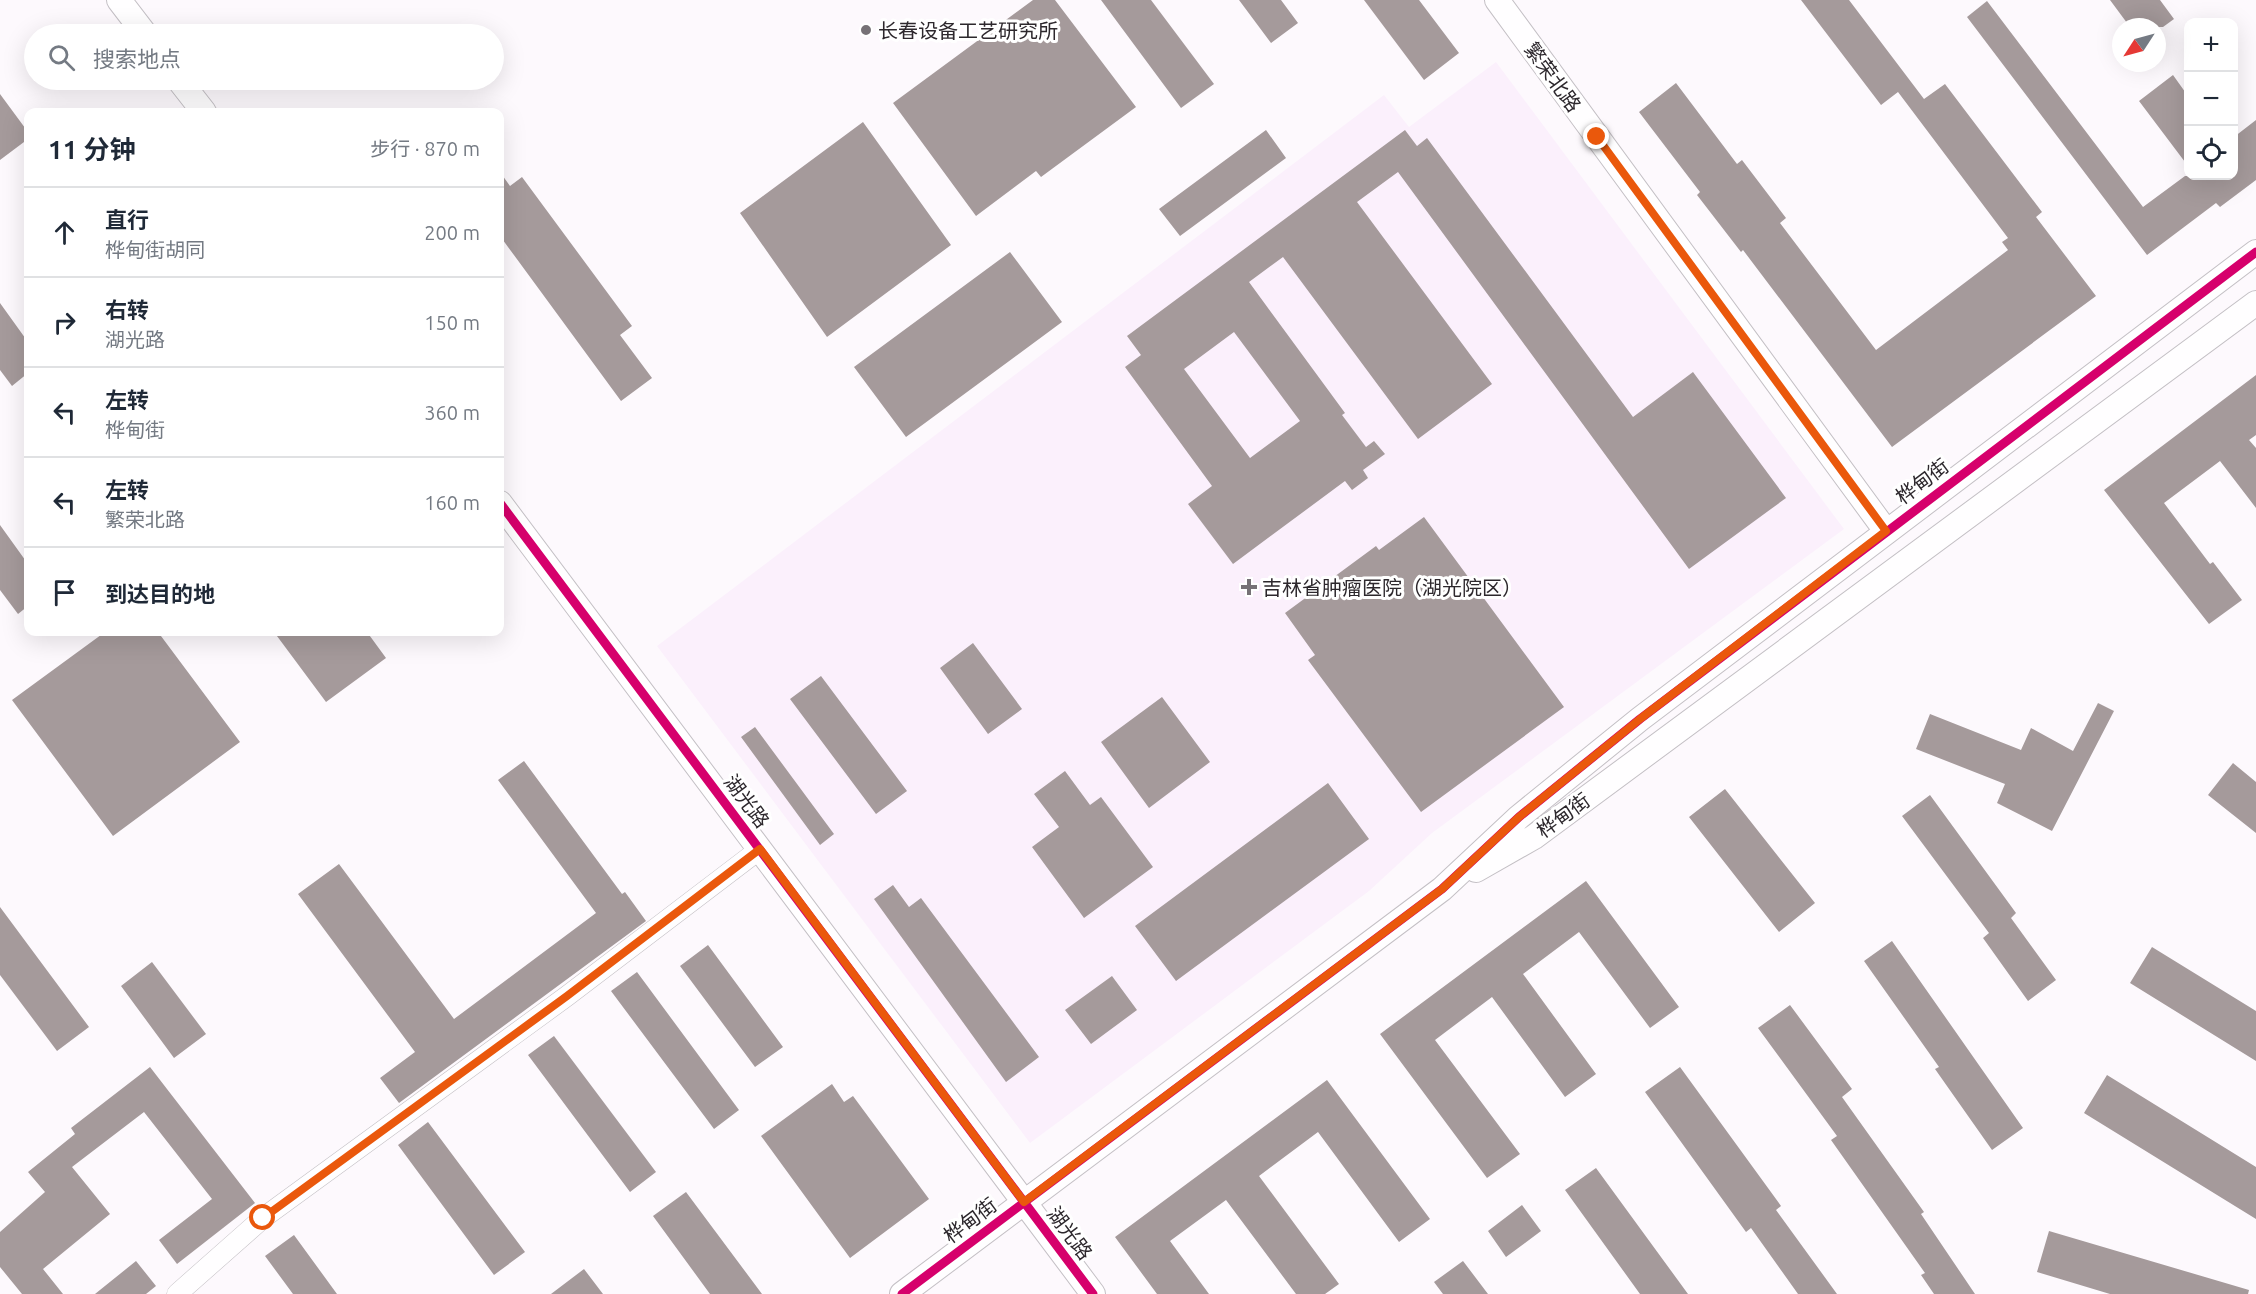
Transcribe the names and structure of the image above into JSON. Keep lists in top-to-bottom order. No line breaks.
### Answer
{"streets":{"street":["繁荣北路","桦甸街","湖光路"]},"crossings":[["繁荣北路","桦甸街"],["桦甸街","湖光路"]],"places":{"other":["长春设备工艺研究所"],"health":["吉林省肿瘤医院（湖光院区）"]},"north":"bottom left","page":{"map_buttons":["+","−"],"search":"搜索地点","heading":["11 分钟","步行 · 870 m"],"list":[["直行","桦甸街胡同","200 m"],["右转","湖光路","150 m"],["左转","桦甸街","360 m"],["左转","繁荣北路","160 m"],"到达目的地"]}}
